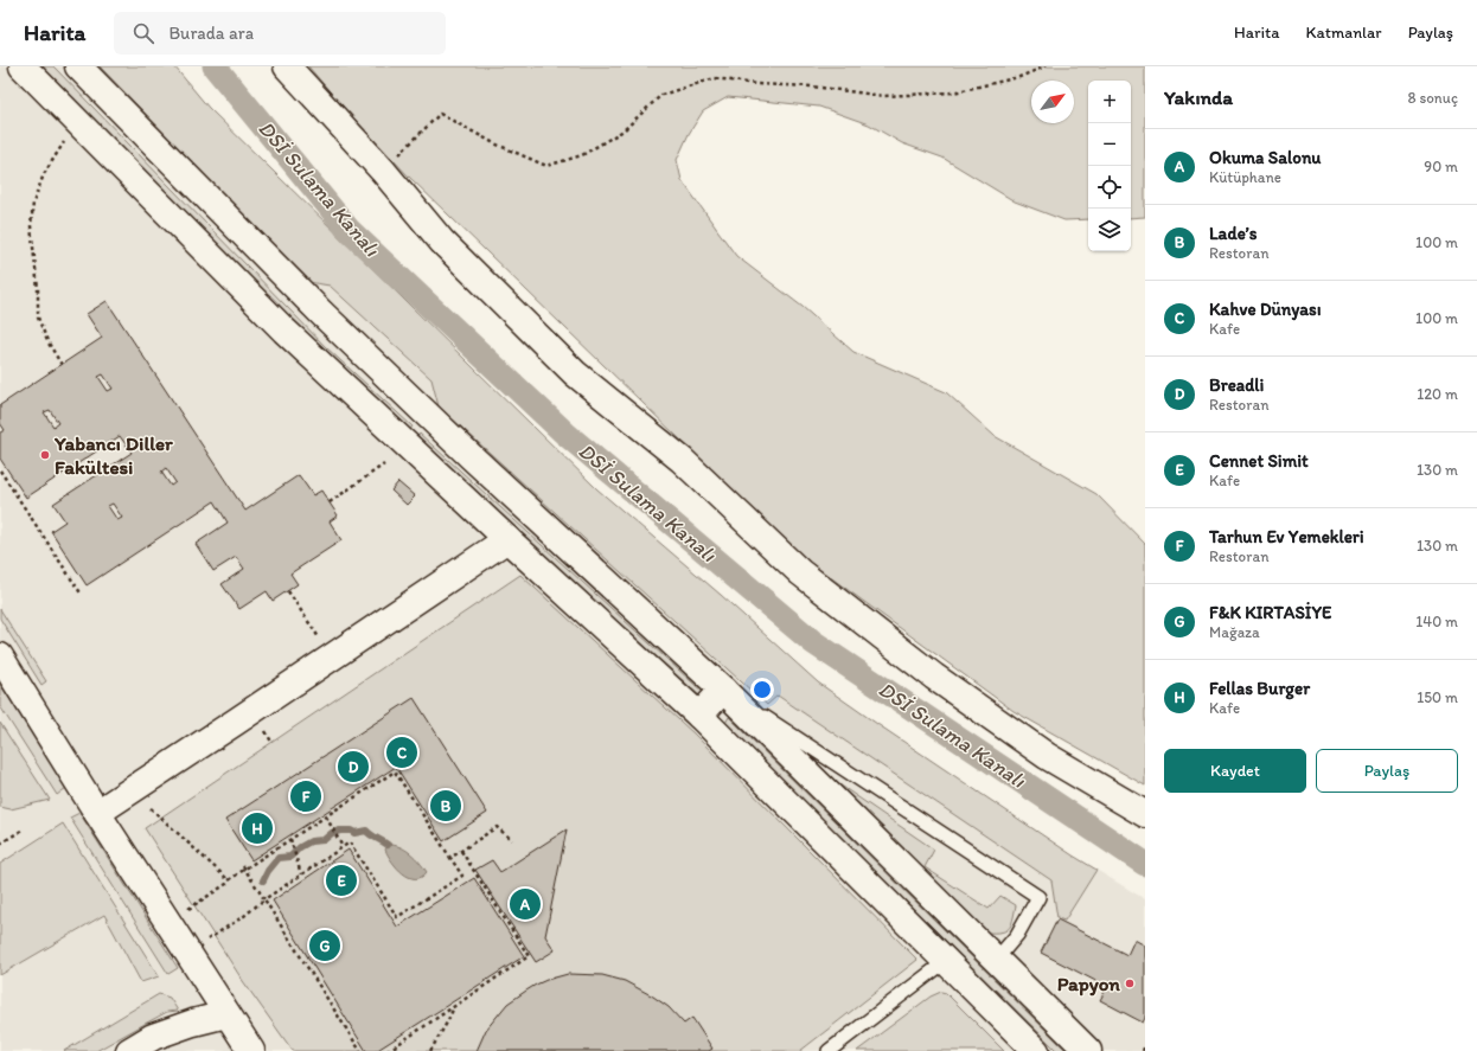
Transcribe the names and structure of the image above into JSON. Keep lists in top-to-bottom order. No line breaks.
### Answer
{"water":["DSİ Sulama Kanalı"],"places":["Yabancı Diller Fakültesi","Papyon"],"north":"top right","page":{"header":"Harita","search":"Burada ara","nav":["Harita","Katmanlar","Paylaş"],"heading":["Yakında","8 sonuç"],"map_buttons":["+","−"],"list":[{"mark":"A","name":"Okuma Salonu","note":"Kütüphane","value":"90 m"},{"mark":"B","name":"Lade’s","note":"Restoran","value":"100 m"},{"mark":"C","name":"Kahve Dünyası","note":"Kafe","value":"100 m"},{"mark":"D","name":"Breadli","note":"Restoran","value":"120 m"},{"mark":"E","name":"Cennet Simit","note":"Kafe","value":"130 m"},{"mark":"F","name":"Tarhun Ev Yemekleri","note":"Restoran","value":"130 m"},{"mark":"G","name":"F&K KIRTASİYE","note":"Mağaza","value":"140 m"},{"mark":"H","name":"Fellas Burger","note":"Kafe","value":"150 m"}],"pins":["C","D","F","B","H","E","A","G"],"buttons":["Kaydet","Paylaş"]}}
